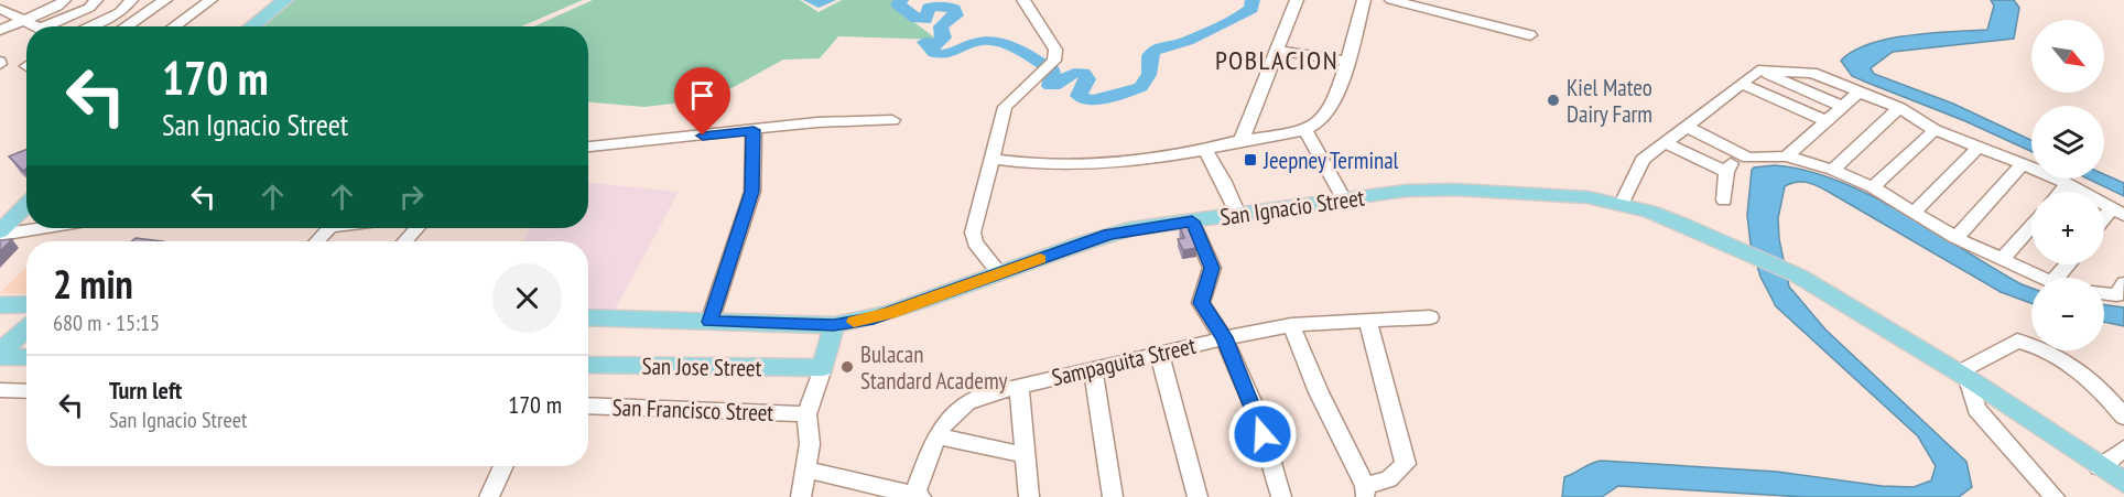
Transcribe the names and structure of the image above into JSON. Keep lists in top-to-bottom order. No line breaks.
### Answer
{"streets":{"main road":["San Ignacio Street","San Jose Street"],"street":["Sampaguita Street","San Francisco Street"]},"districts":["POBLACION"],"places":{"other":["Kiel Mateo Dairy Farm","Bulacan Standard Academy"],"transit":["Jeepney Terminal"]},"north":"bottom right","page":{"map_buttons":["+","−"],"turn":["170 m","San Ignacio Street"],"heading":["2 min","680 m · 15:15"],"list":[{"name":"Turn left","note":"San Ignacio Street","value":"170 m"}]}}
